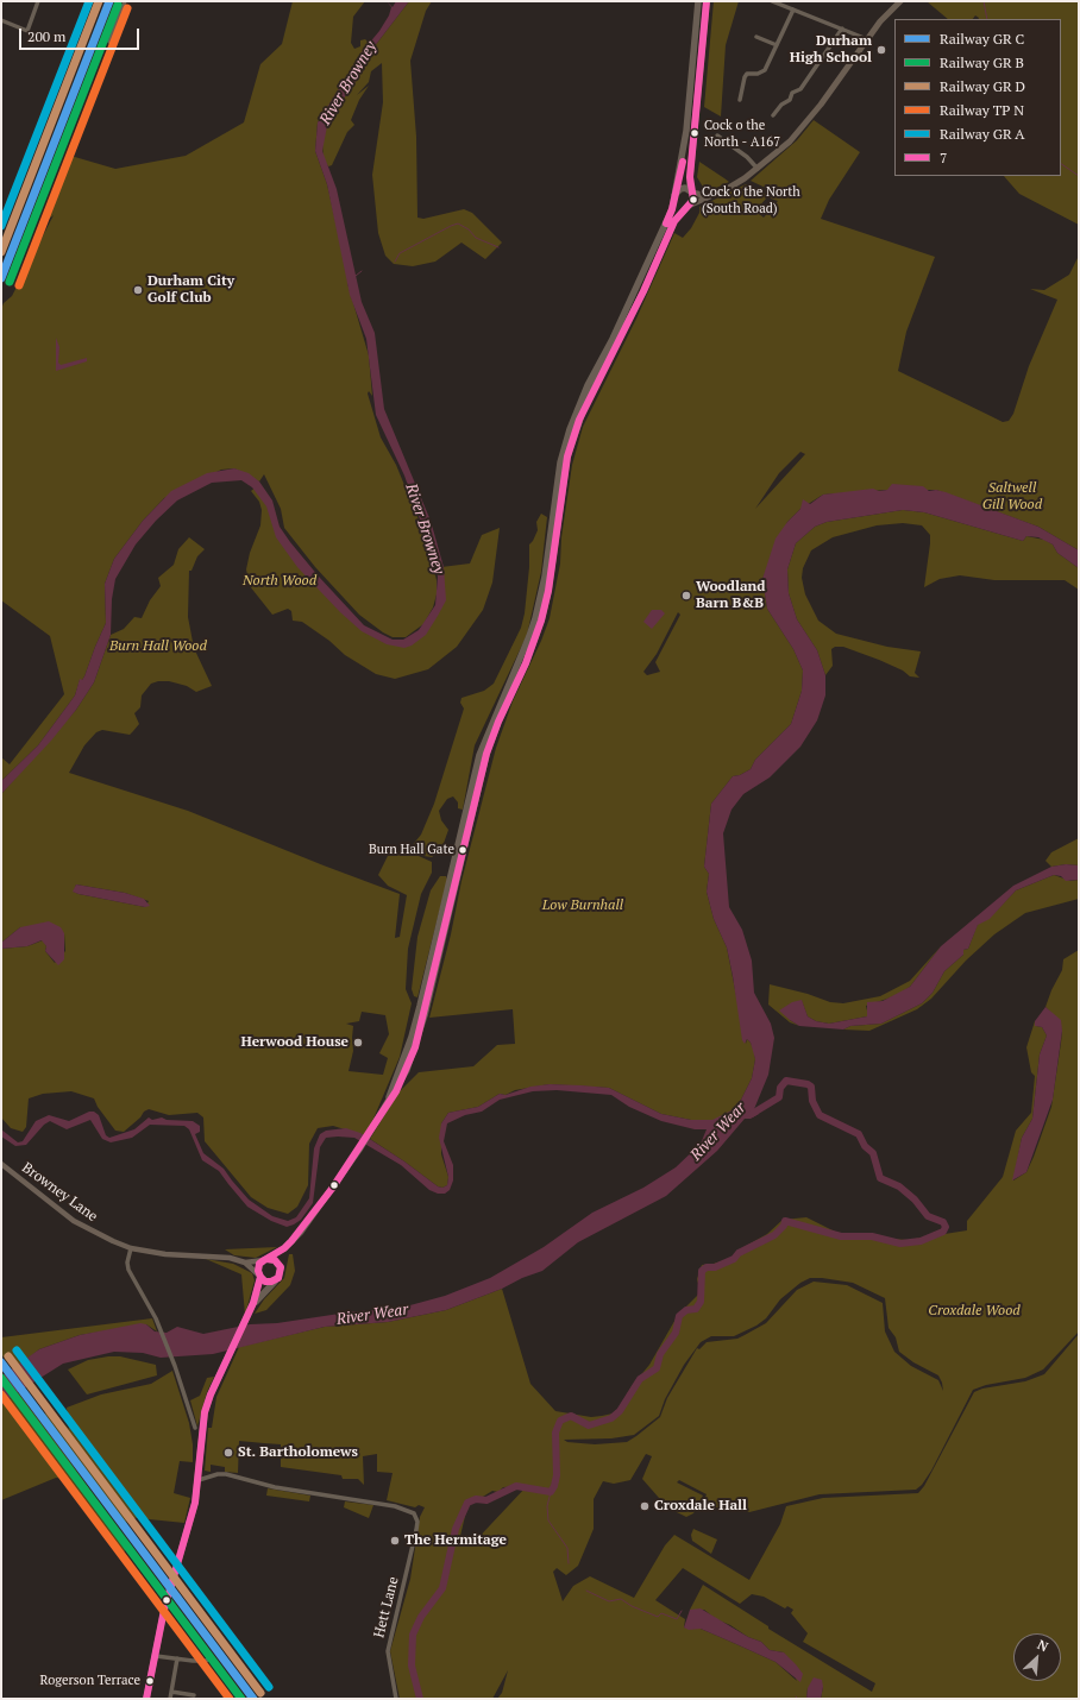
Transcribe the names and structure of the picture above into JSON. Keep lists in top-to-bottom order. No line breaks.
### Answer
{"streets":{"main road":["Browney Lane"],"street":["Hett Lane"]},"water":["River Browney","River Wear"],"parks":["Saltwell Gill Wood","North Wood","Burn Hall Wood","Low Burnhall","Croxdale Wood"],"places":["Durham High School","Cock o the North - A167","Cock o the North (South Road)","Durham City Golf Club","Woodland Barn B&B","Burn Hall Gate","Herwood House","St. Bartholomews","Croxdale Hall","The Hermitage","Rogerson Terrace"],"lines":["transit line 7"],"legend":["Railway GR C","Railway GR B","Railway GR D","Railway TP N","Railway GR A","7"],"scale_bar":"200 m","north":"top right"}
